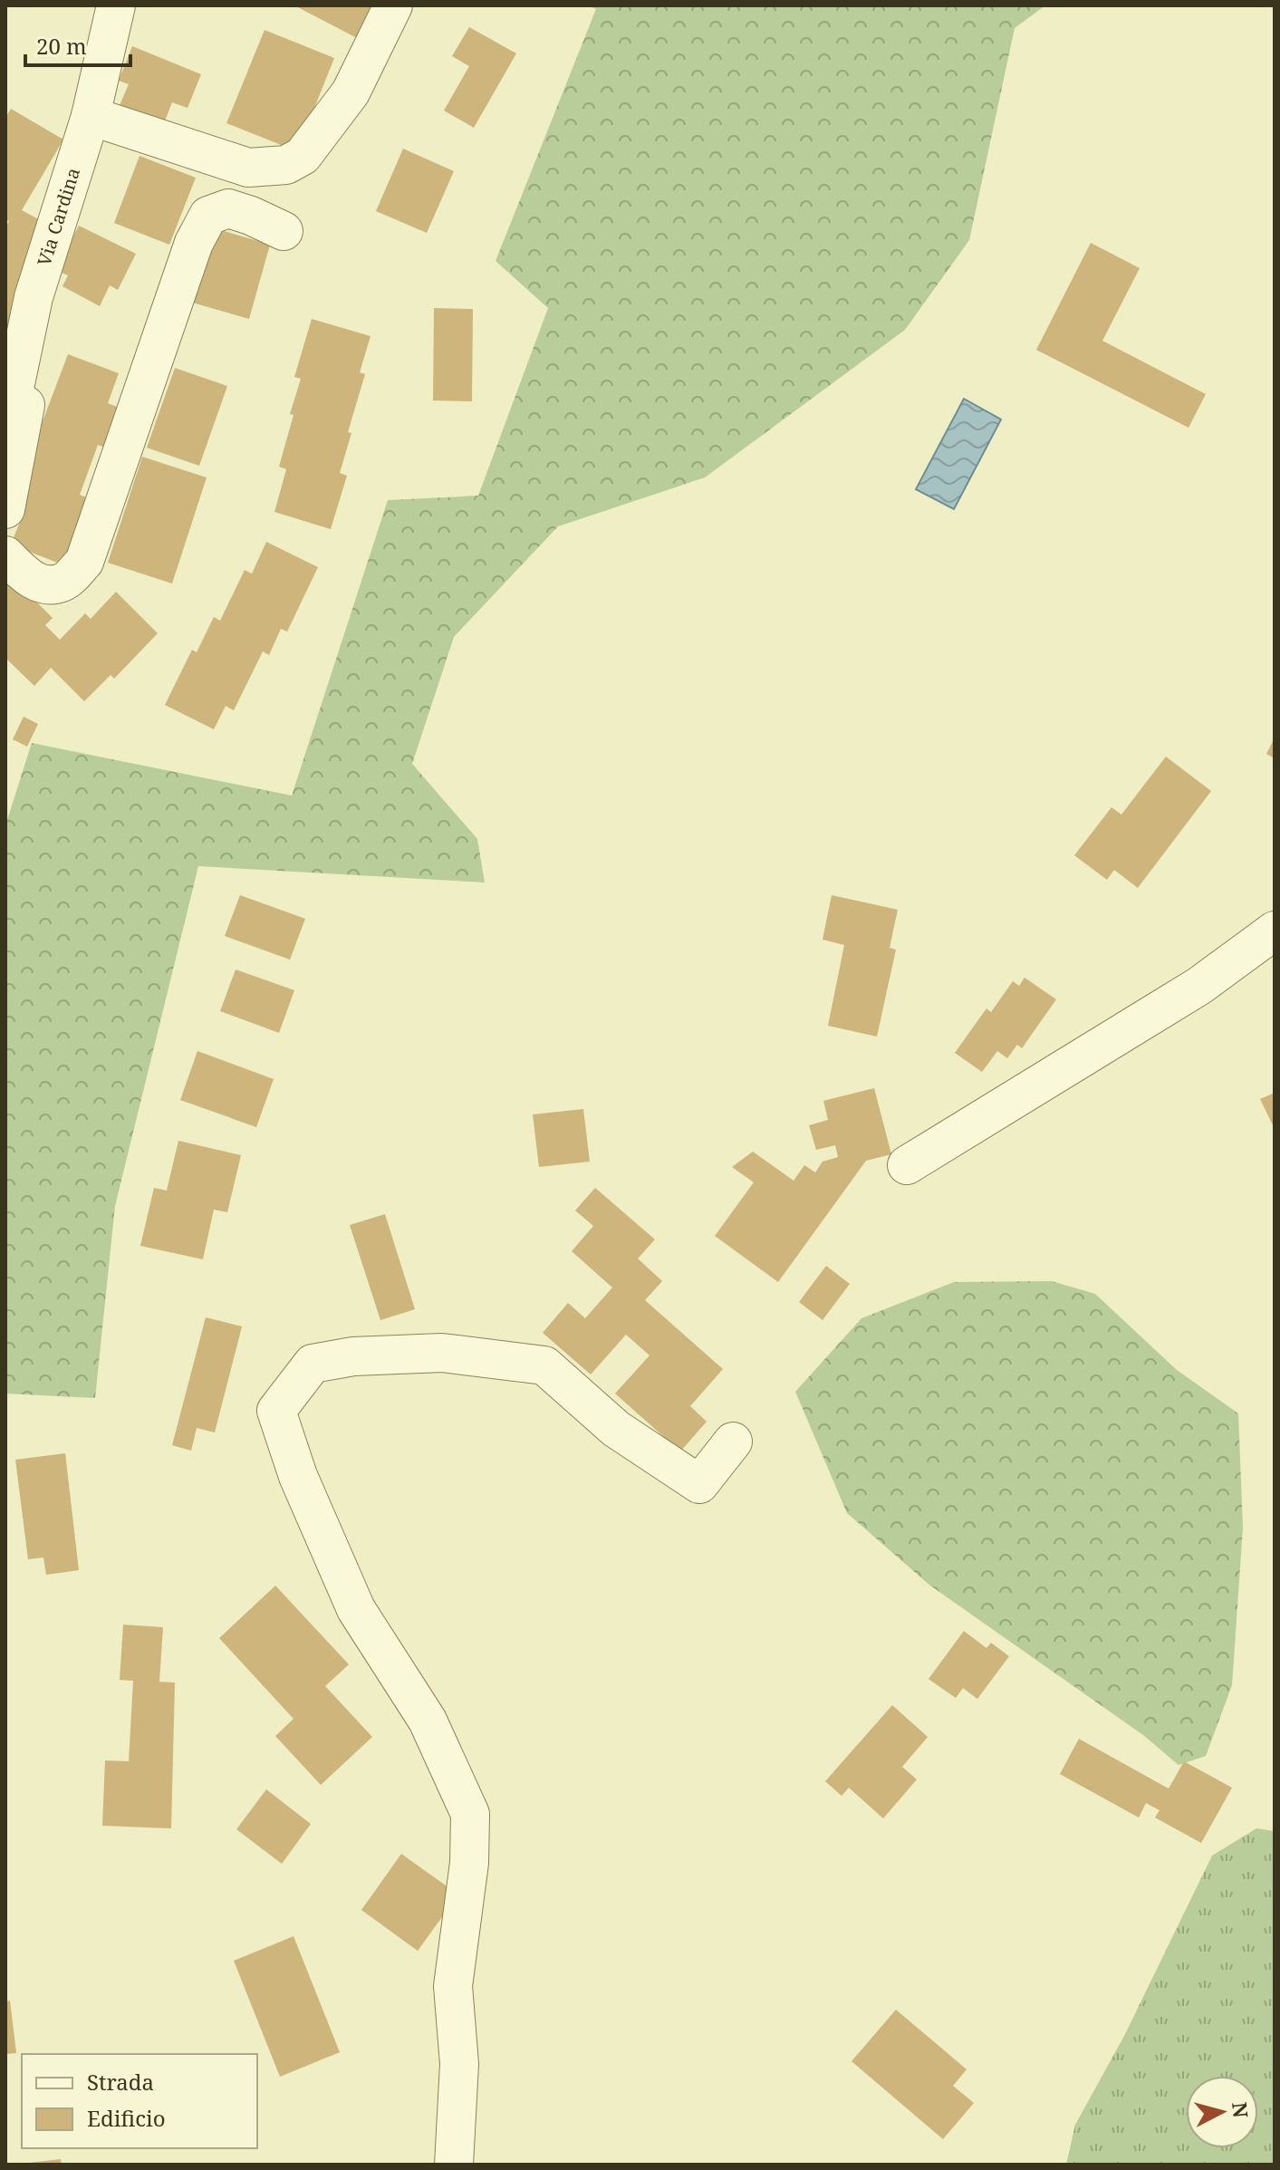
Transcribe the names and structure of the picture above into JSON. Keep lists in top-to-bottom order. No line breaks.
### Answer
{"streets":{"street":["Via Cardina"]},"legend":["Strada","Edificio"],"scale_bar":"20 m","north":"right"}
